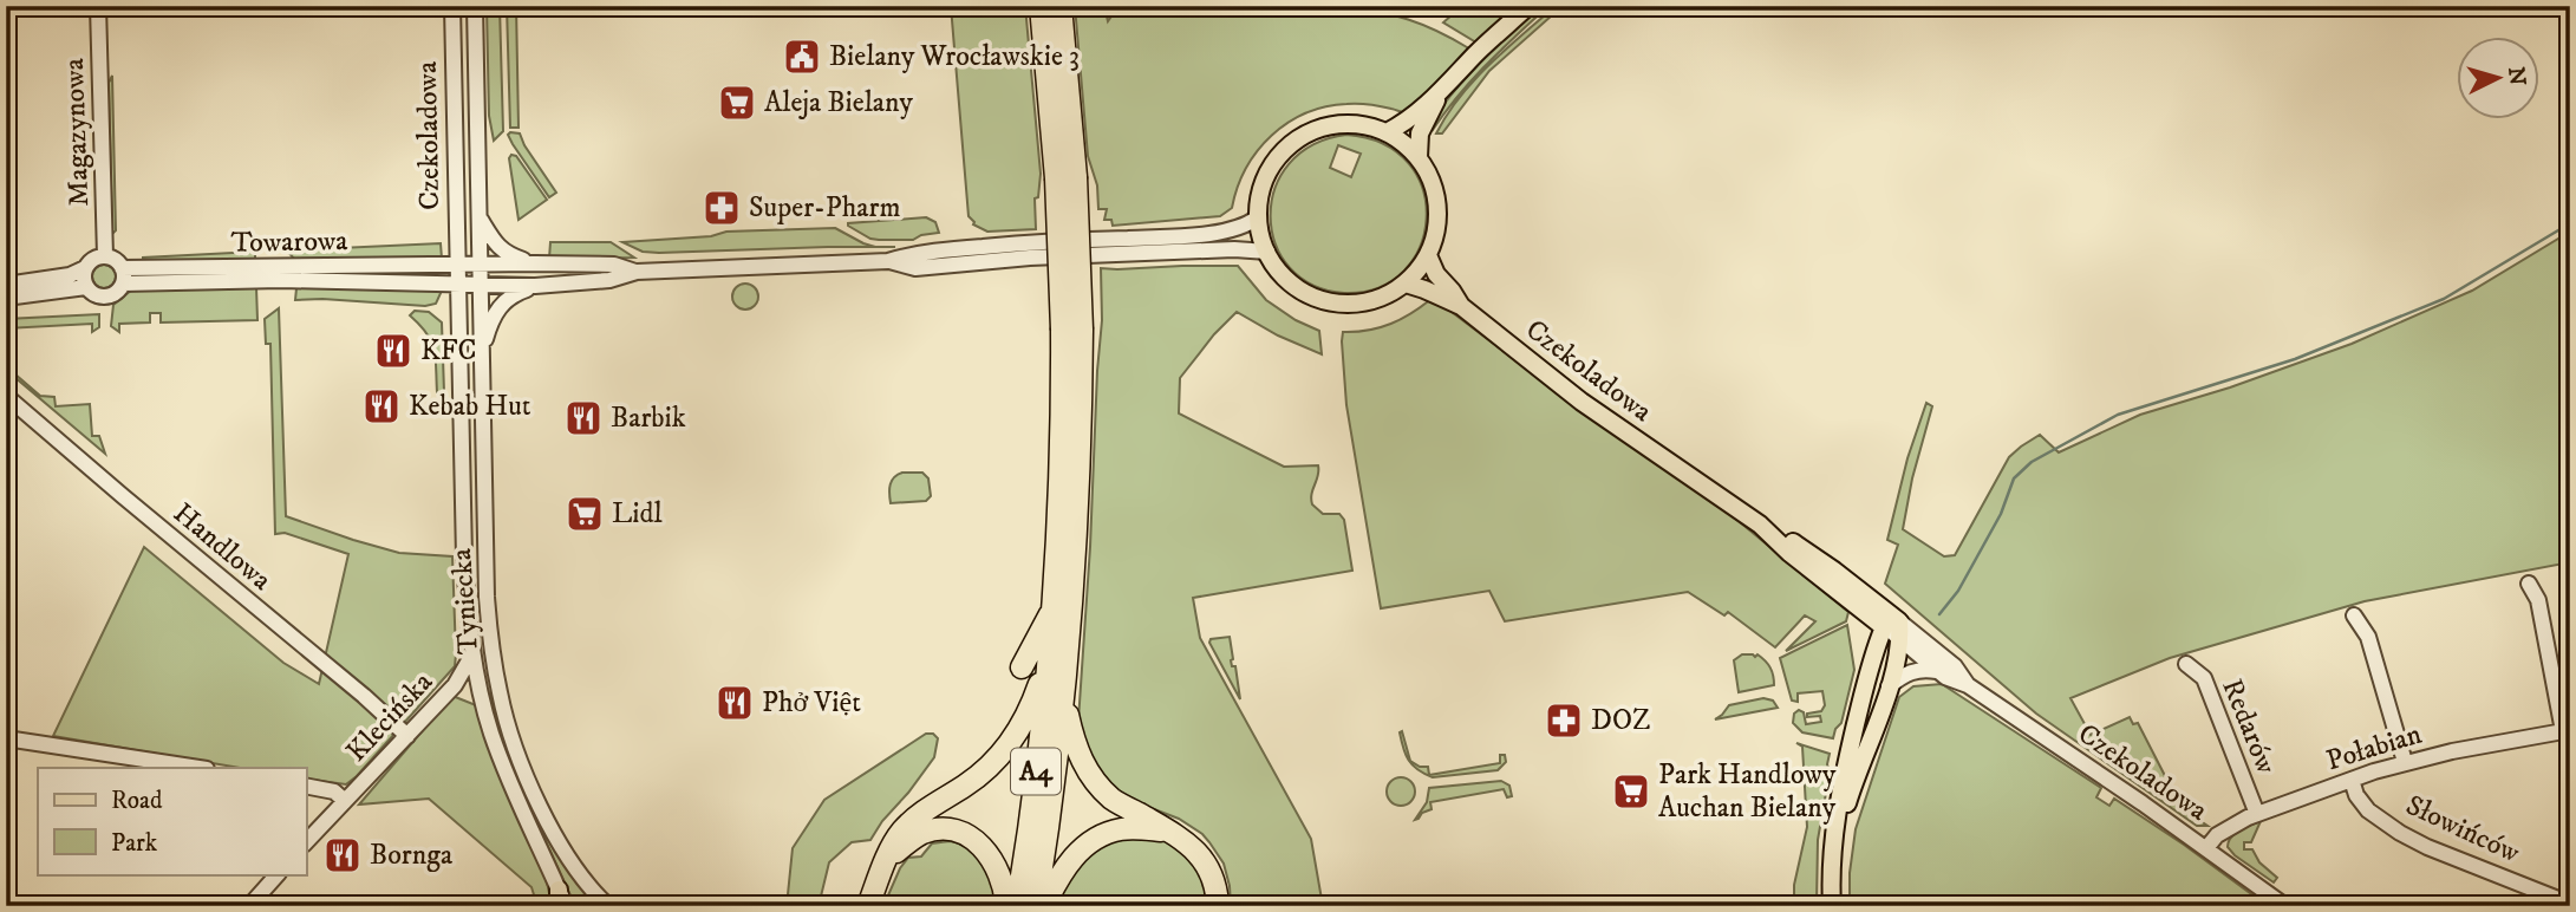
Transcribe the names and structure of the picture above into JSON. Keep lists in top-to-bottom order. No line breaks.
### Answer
{"streets":{"highway":["A4"],"main road":["Czekoladowa"],"street":["Magazynowa","Towarowa","Handlowa","Tyniecka","Klecińska","Redarów","Połabian","Słowińców"]},"crossings":[["Magazynowa","Towarowa"],["Czekoladowa","Towarowa"],["Czekoladowa","Tyniecka"],["Czekoladowa","Połabian"],["Towarowa","Tyniecka"],["Handlowa","Klecińska"],["Tyniecka","Klecińska"],["Redarów","Połabian"],["Połabian","Słowińców"]],"places":{"public building":["Bielany Wrocławskie 3"],"supermarket":["Aleja Bielany","Lidl","Park Handlowy Auchan Bielany"],"pharmacy":["Super-Pharm","DOZ"],"restaurant":["KFC","Kebab Hut","Barbik","Phở Việt","Bornga"]},"legend":["Road","Park"],"north":"right"}
